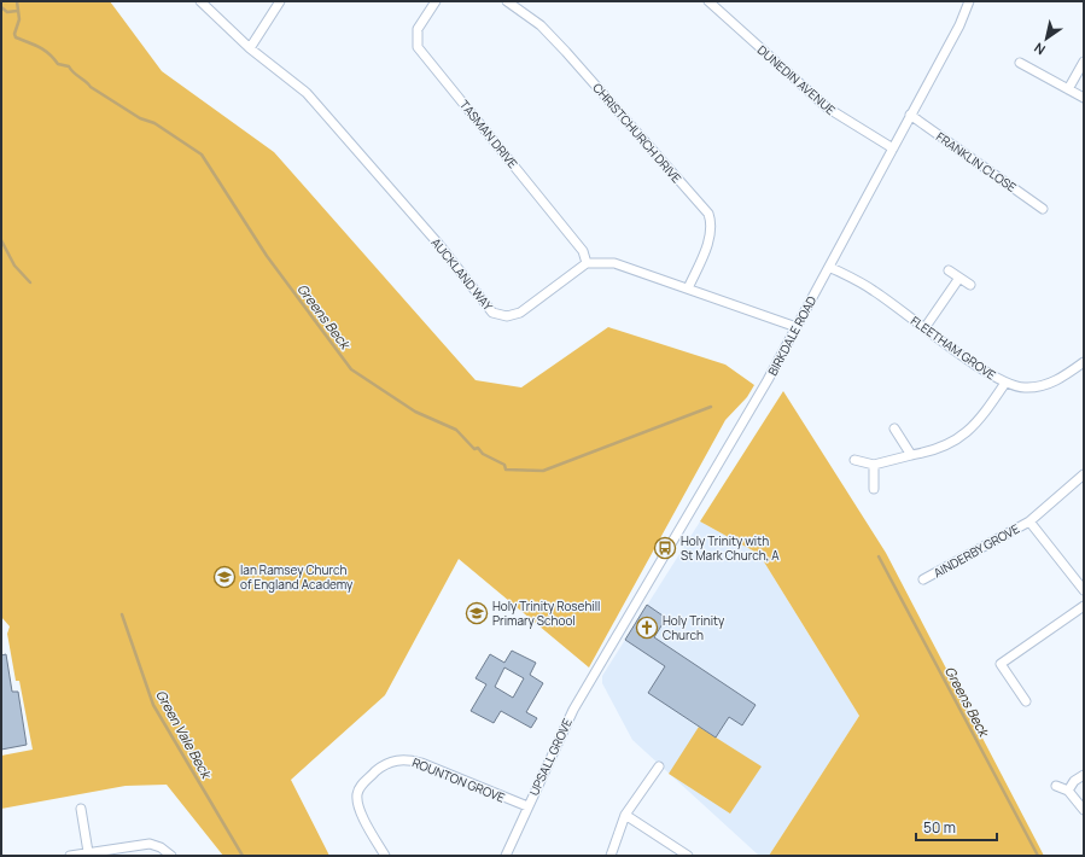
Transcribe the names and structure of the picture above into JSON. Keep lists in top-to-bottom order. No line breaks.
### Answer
{"streets":{"street":["DUNEDIN AVENUE","CHRISTCHURCH DRIVE","TASMAN DRIVE","FRANKLIN CLOSE","AUCKLAND WAY","BIRKDALE ROAD","FLEETHAM GROVE","AINDERBY GROVE","UPSALL GROVE","ROUNTON GROVE"]},"crossings":[["DUNEDIN AVENUE","BIRKDALE ROAD"],["TASMAN DRIVE","AUCKLAND WAY"],["FRANKLIN CLOSE","BIRKDALE ROAD"],["BIRKDALE ROAD","FLEETHAM GROVE"],["BIRKDALE ROAD","UPSALL GROVE"],["UPSALL GROVE","ROUNTON GROVE"]],"water":["Greens Beck","Green Vale Beck"],"places":{"bus stop":["Holy Trinity with St Mark Church, A"],"school or university":["Ian Ramsey Church of England Academy","Holy Trinity Rosehill Primary School"],"church":["Holy Trinity Church"]},"scale_bar":"50 m","north":"bottom left"}
